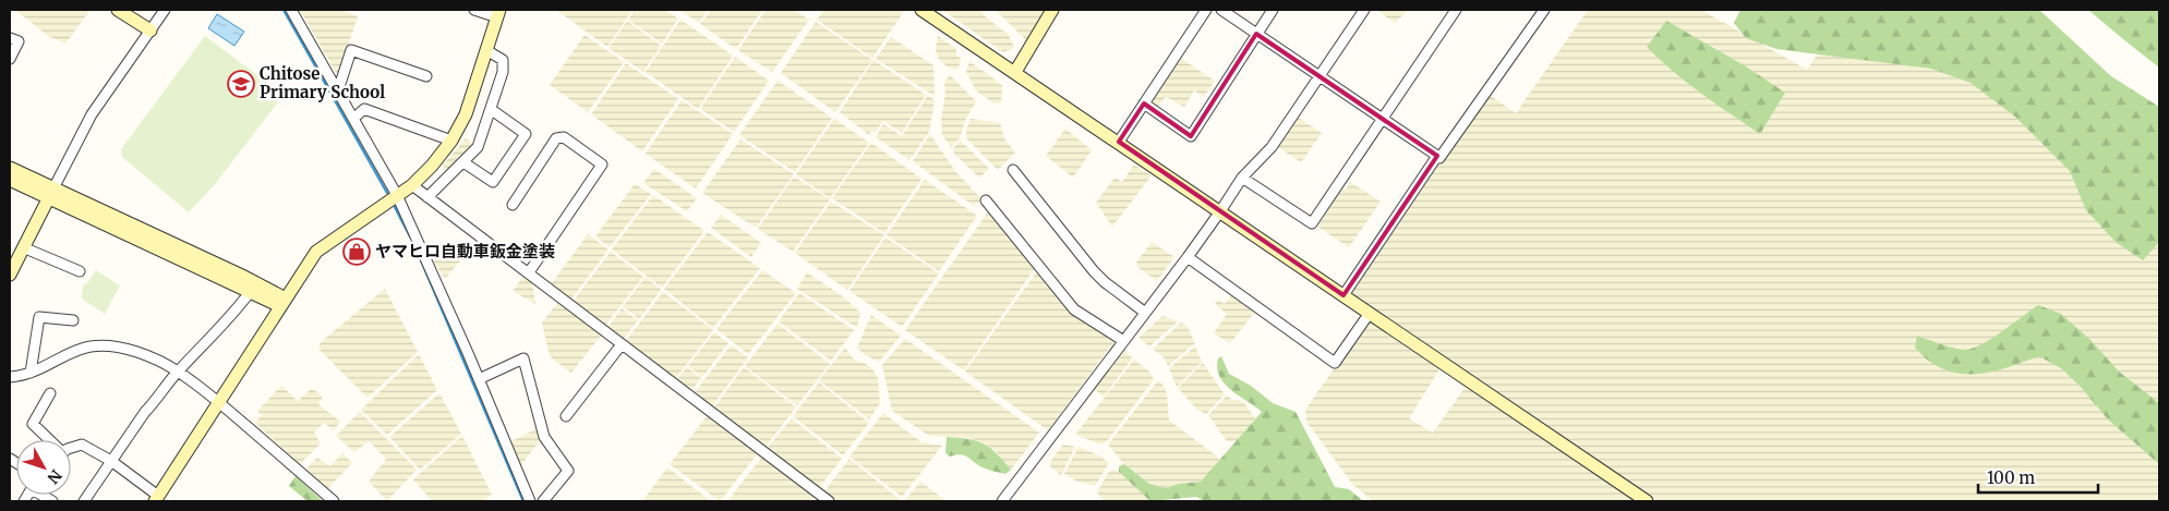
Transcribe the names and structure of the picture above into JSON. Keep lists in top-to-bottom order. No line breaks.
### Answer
{"places":{"school or university":["Chitose Primary School"],"shop":["ヤマヒロ自動車鈑金塗装"]},"scale_bar":"100 m","north":"bottom right"}
